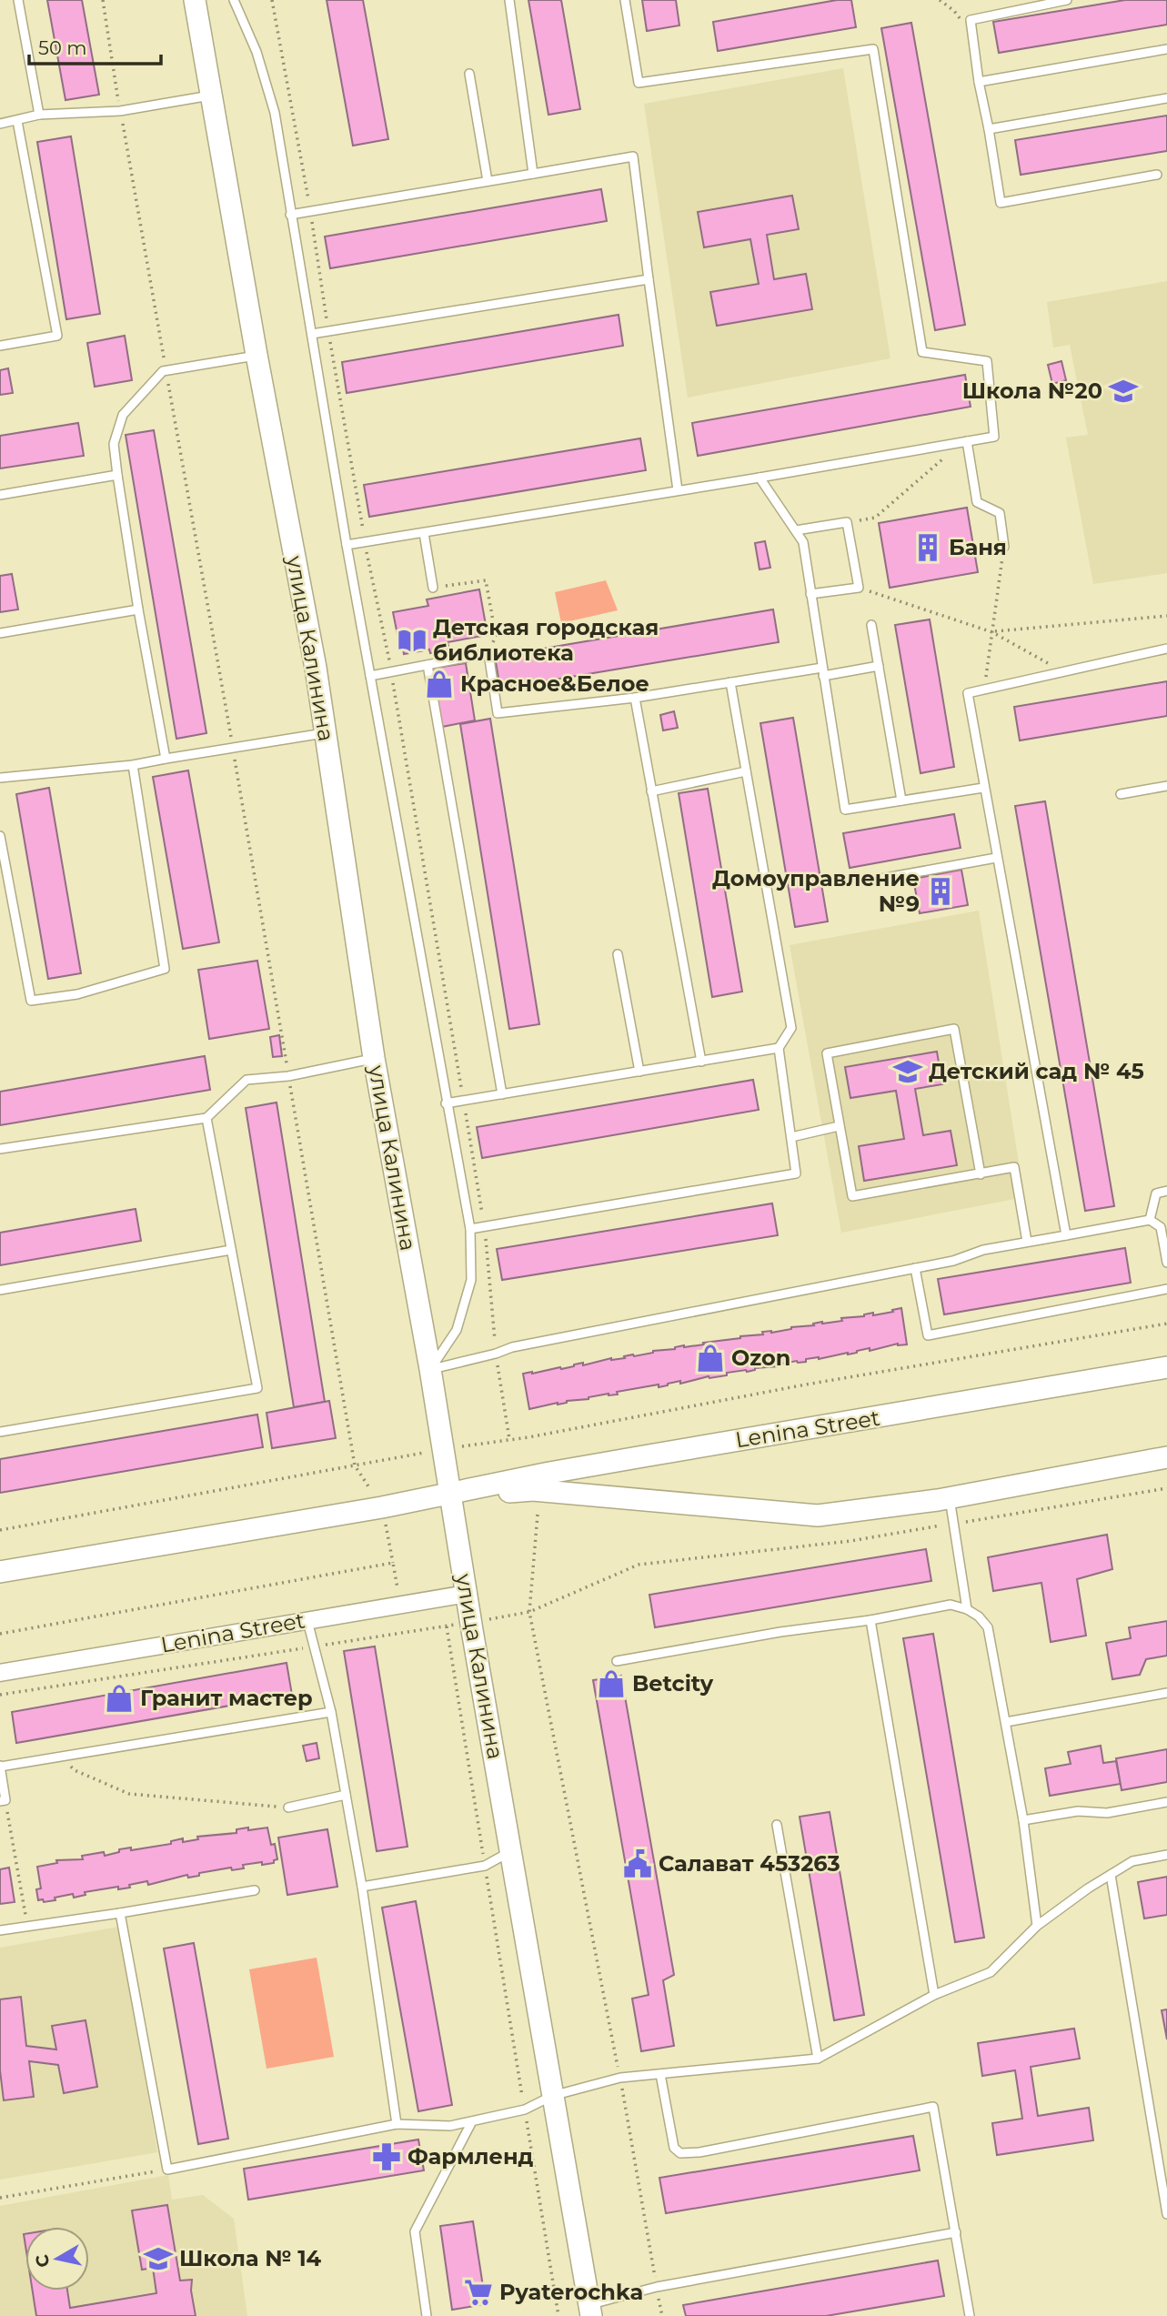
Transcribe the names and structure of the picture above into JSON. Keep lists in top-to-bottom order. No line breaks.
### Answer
{"streets":{"street":["улица Калинина","Lenina Street"]},"crossings":[["улица Калинина","Lenina Street"]],"places":{"school or university":["Школа №20","Детский сад № 45","Школа № 14"],"building":["Баня","Домоуправление №9"],"library":["Детская городская библиотека"],"shop":["Красное&Белое","Ozon","Betcity","Гранит мастер"],"public building":["Салават 453263"],"pharmacy":["Фармленд"],"supermarket":["Pyaterochka"]},"scale_bar":"50 m","north":"left"}
